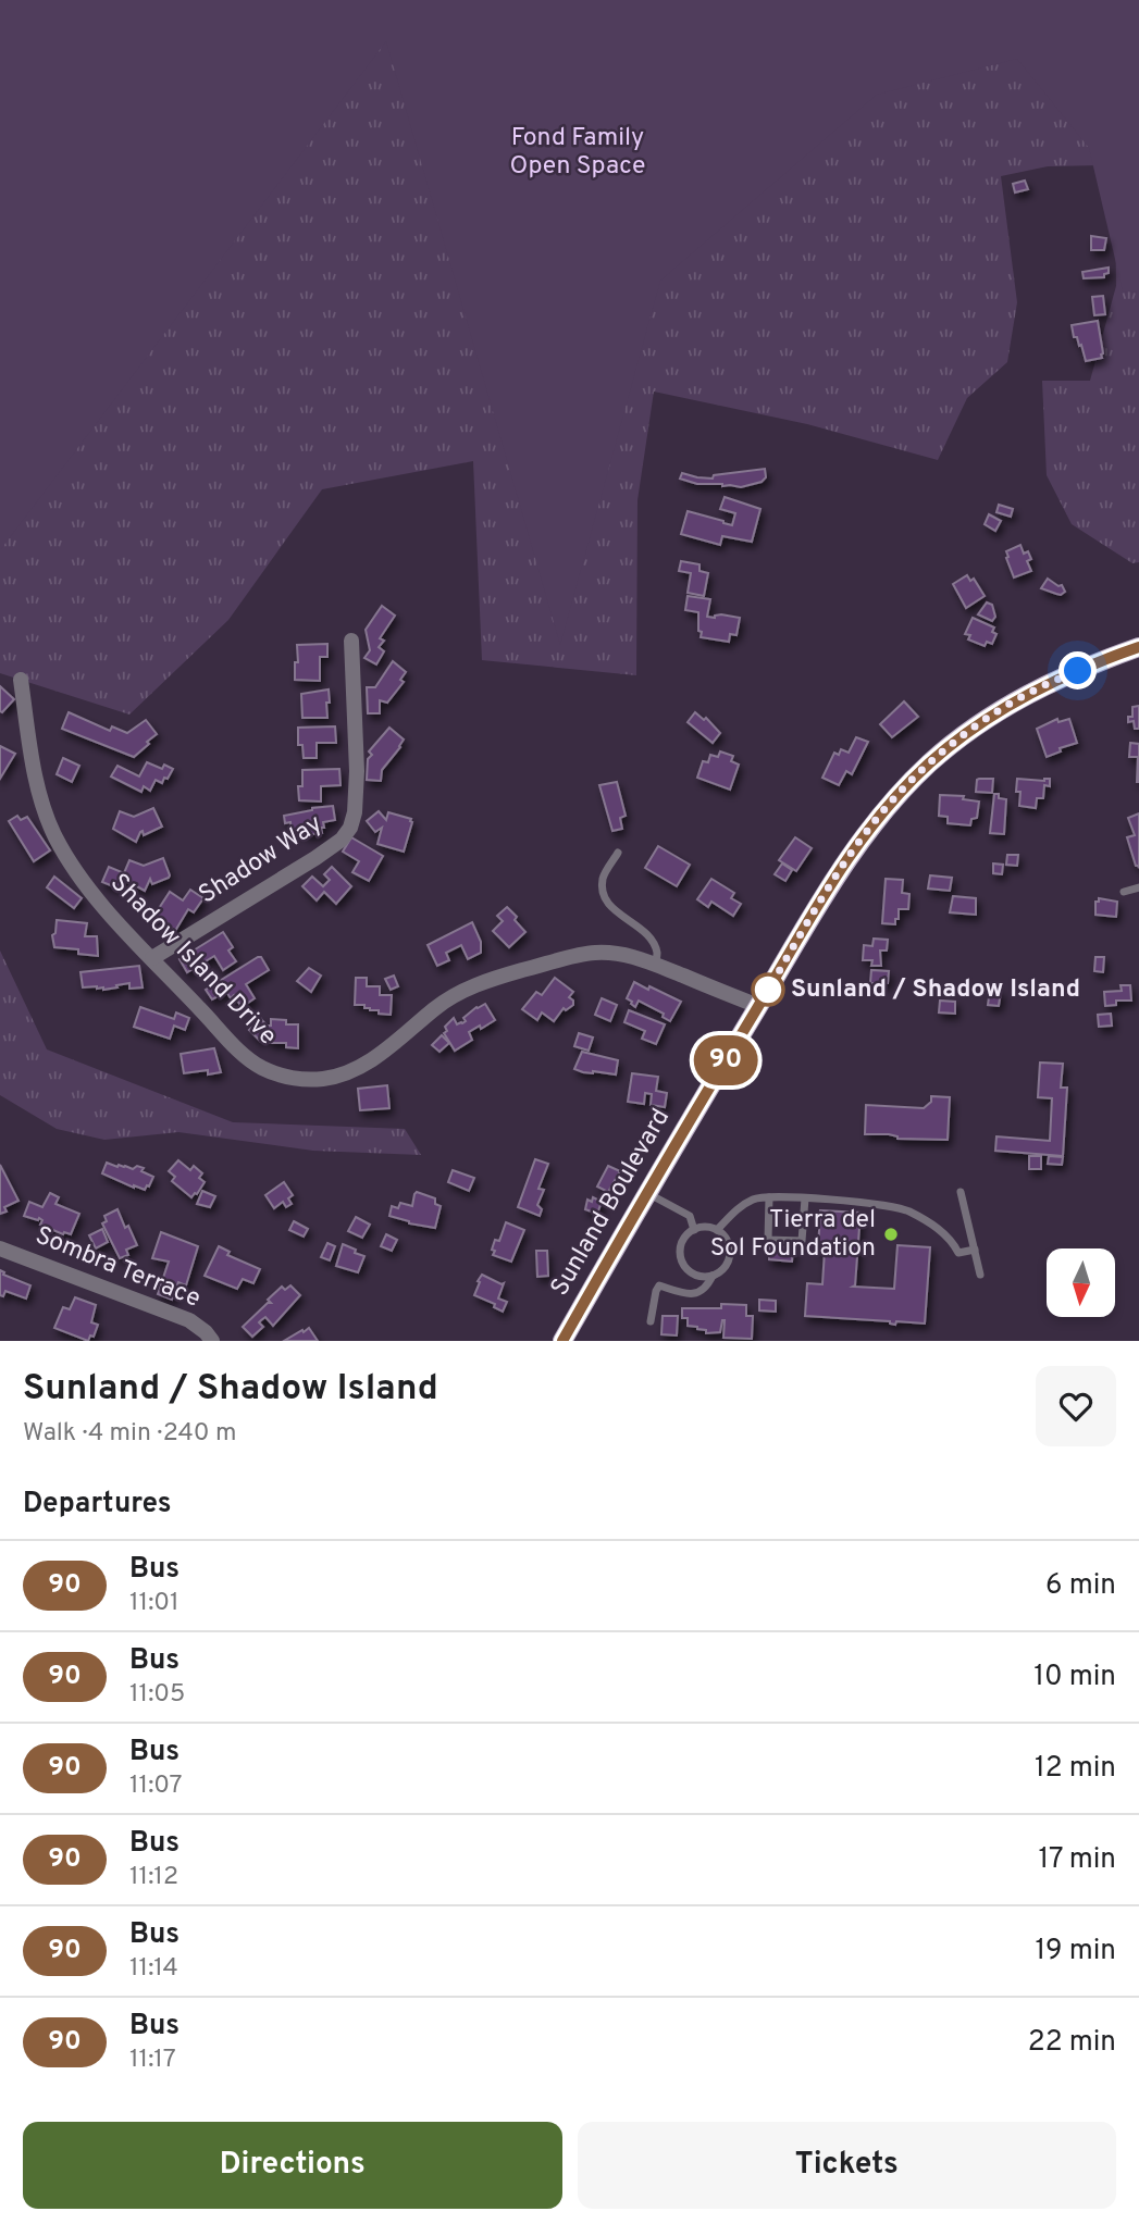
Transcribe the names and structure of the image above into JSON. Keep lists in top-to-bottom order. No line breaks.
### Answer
{"streets":{"main road":["Sunland Boulevard"],"street":["Shadow Way","Shadow Island Drive","Sombra Terrace"]},"crossings":[["Shadow Way","Shadow Island Drive"],["Shadow Island Drive","Sunland Boulevard"]],"parks":["Fond Family Open Space"],"places":["Sunland / Shadow Island","Tierra del Sol Foundation"],"lines":["bus line 90"],"north":"bottom","page":{"on_map":"90","heading":[["Sunland / Shadow Island","Walk · 4 min · 240 m"],"Departures"],"list":[{"mark":"90","name":"Bus","note":"11:01","value":"6 min"},{"mark":"90","name":"Bus","note":"11:05","value":"10 min"},{"mark":"90","name":"Bus","note":"11:07","value":"12 min"},{"mark":"90","name":"Bus","note":"11:12","value":"17 min"},{"mark":"90","name":"Bus","note":"11:14","value":"19 min"},{"mark":"90","name":"Bus","note":"11:17","value":"22 min"}],"buttons":["Directions","Tickets"]}}
